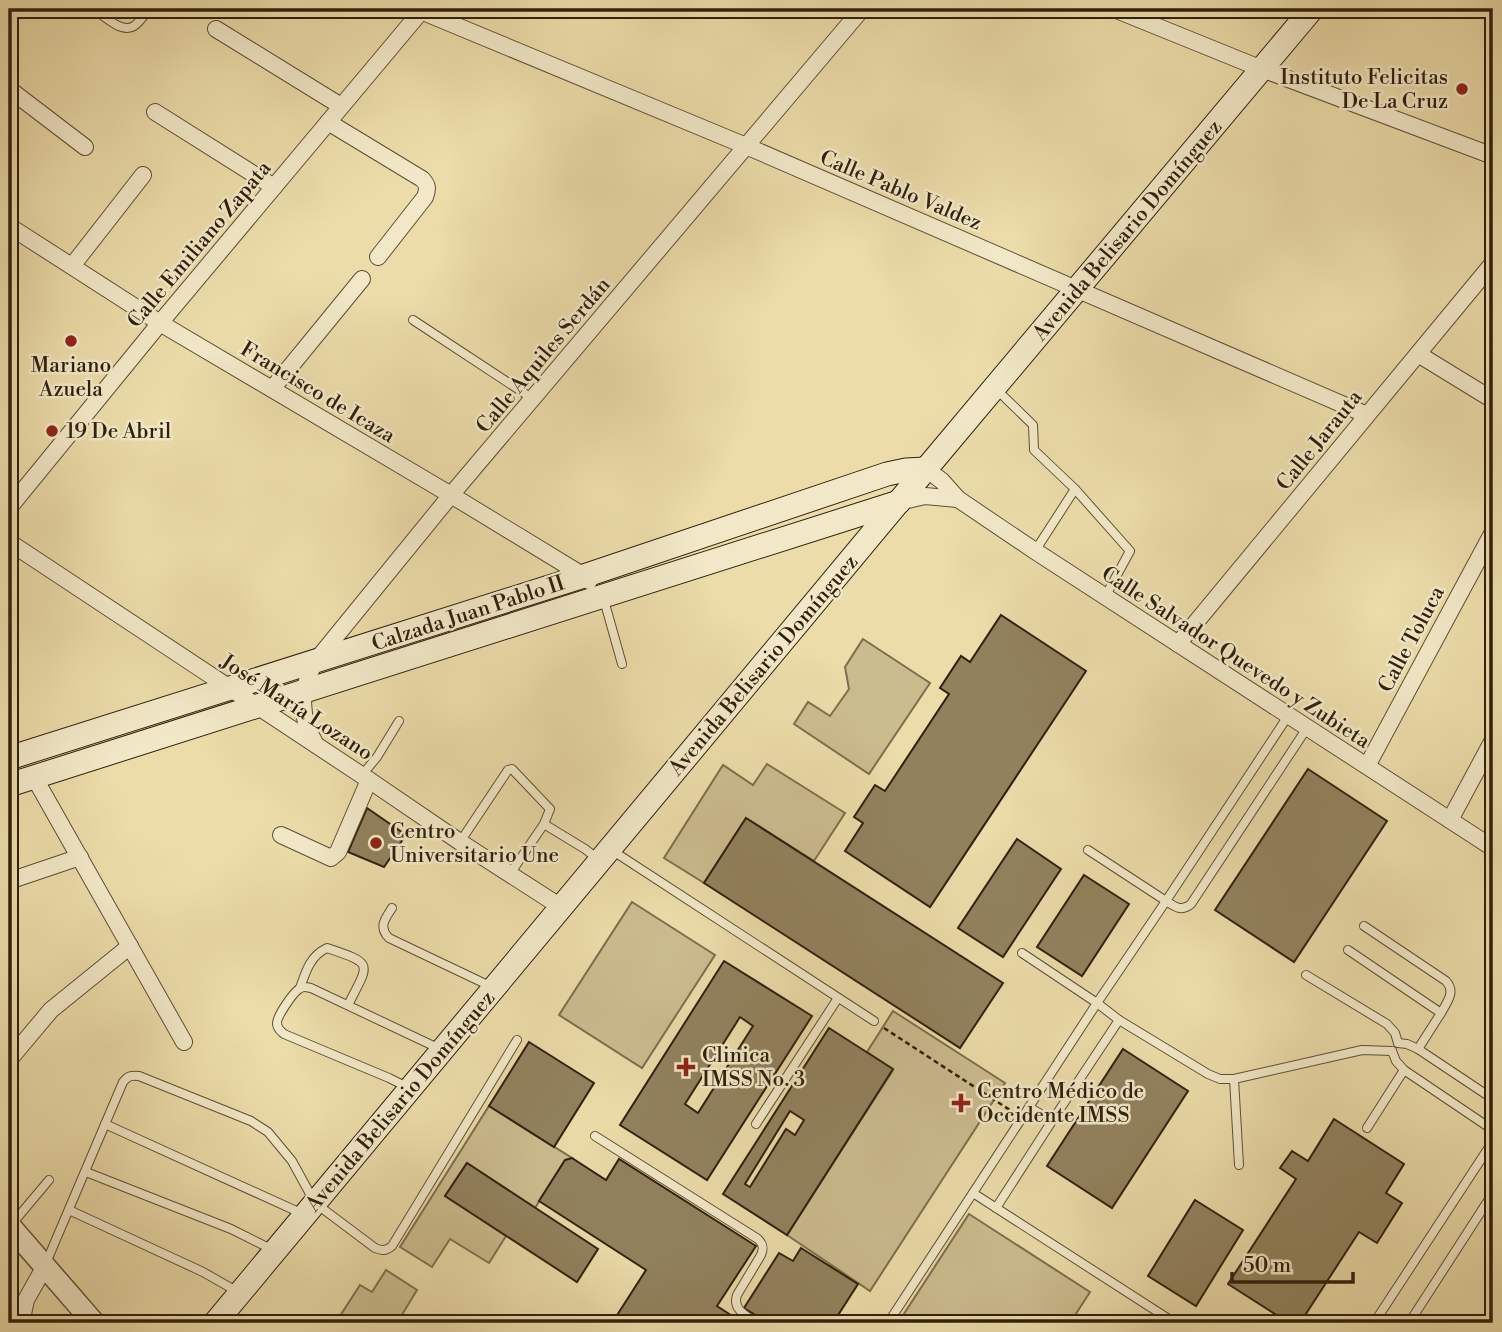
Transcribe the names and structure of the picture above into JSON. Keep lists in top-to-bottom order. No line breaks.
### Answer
{"streets":{"main road":["Avenida Belisario Domínguez","Calzada Juan Pablo II"],"street":["Calle Pablo Valdez","Calle Emiliano Zapata","Calle Aquiles Serdán","Francisco de Icaza","Calle Jarauta","Calle Toluca","Calle Salvador Quevedo y Zubieta","José María Lozano"]},"crossings":[["Calle Pablo Valdez","Avenida Belisario Domínguez"],["Calle Pablo Valdez","Calle Emiliano Zapata"],["Calle Pablo Valdez","Calle Aquiles Serdán"],["Calle Pablo Valdez","Calle Jarauta"],["Avenida Belisario Domínguez","Calzada Juan Pablo II"],["Avenida Belisario Domínguez","Calle Salvador Quevedo y Zubieta"],["Avenida Belisario Domínguez","José María Lozano"],["Calle Emiliano Zapata","Francisco de Icaza"],["Calle Aquiles Serdán","Francisco de Icaza"],["Calle Aquiles Serdán","Calzada Juan Pablo II"],["Calle Aquiles Serdán","José María Lozano"],["Francisco de Icaza","Calzada Juan Pablo II"],["Calle Jarauta","Calle Salvador Quevedo y Zubieta"],["Calzada Juan Pablo II","Calle Salvador Quevedo y Zubieta"],["Calzada Juan Pablo II","José María Lozano"],["Calle Toluca","Calle Salvador Quevedo y Zubieta"]],"places":{"other":["Instituto Felicitas De La Cruz","Mariano Azuela","19 De Abril","Centro Universitario Une"],"health":["Clinica IMSS No. 3","Centro Médico de Occidente IMSS"]},"scale_bar":"50 m"}
